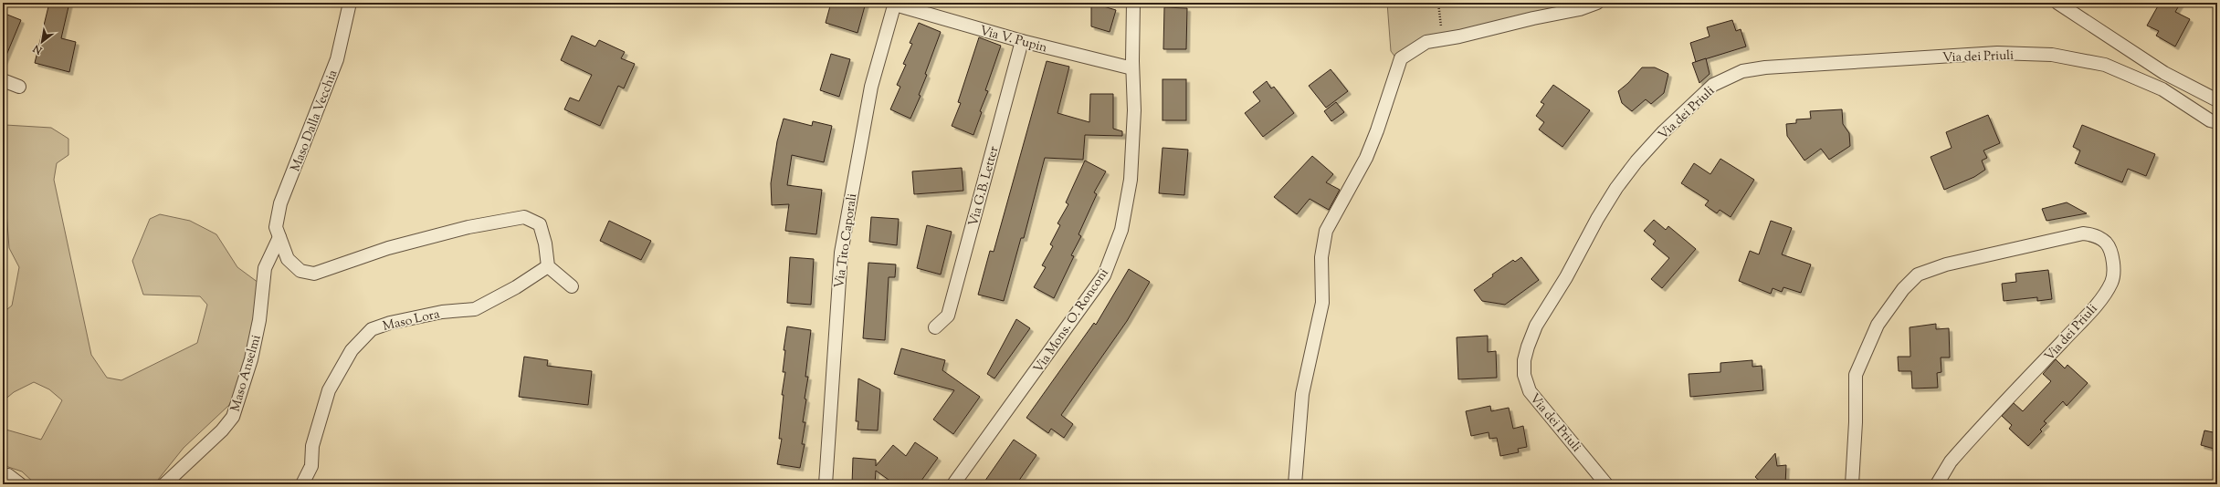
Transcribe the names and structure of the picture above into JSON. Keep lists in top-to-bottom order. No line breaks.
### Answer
{"streets":{"street":["Via V. Pupin","Via dei Priuli","Maso Dalla Vecchia","Via G.B. Letter","Via Tito Caporali","Maso Lora","Via Mons. O. Ronconi","Maso Anselmi"]},"crossings":[["Via V. Pupin","Via G.B. Letter"],["Via V. Pupin","Via Tito Caporali"],["Via V. Pupin","Via Mons. O. Ronconi"],["Maso Dalla Vecchia","Maso Anselmi"]],"north":"bottom left"}
